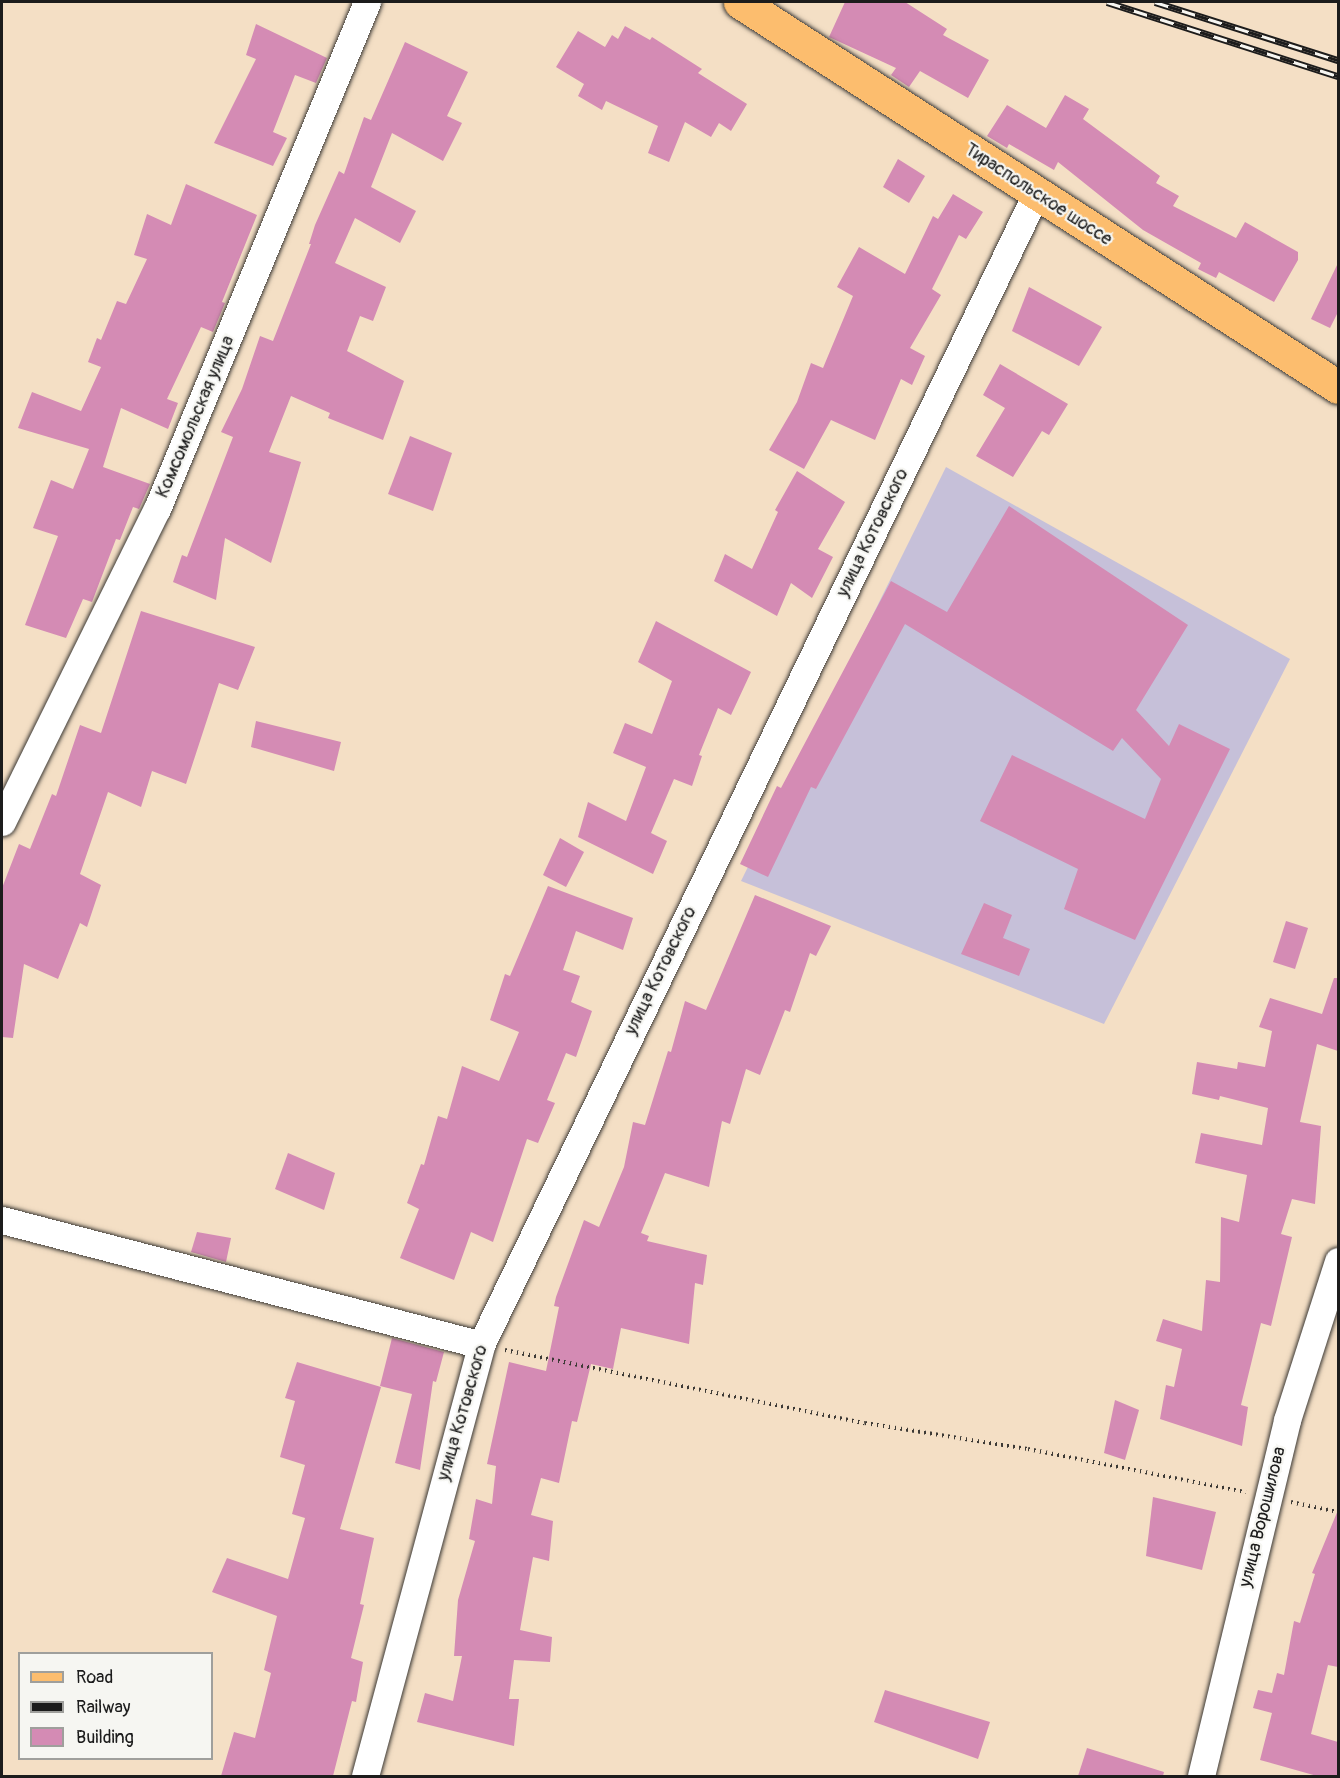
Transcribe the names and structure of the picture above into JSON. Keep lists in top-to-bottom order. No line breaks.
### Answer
{"streets":{"main road":["Тираспольское шоссе"],"street":["Комсомольская улица","улица Котовского","улица Ворошилова"]},"crossings":[["Тираспольское шоссе","улица Котовского"]],"legend":["Road","Railway","Building"]}
